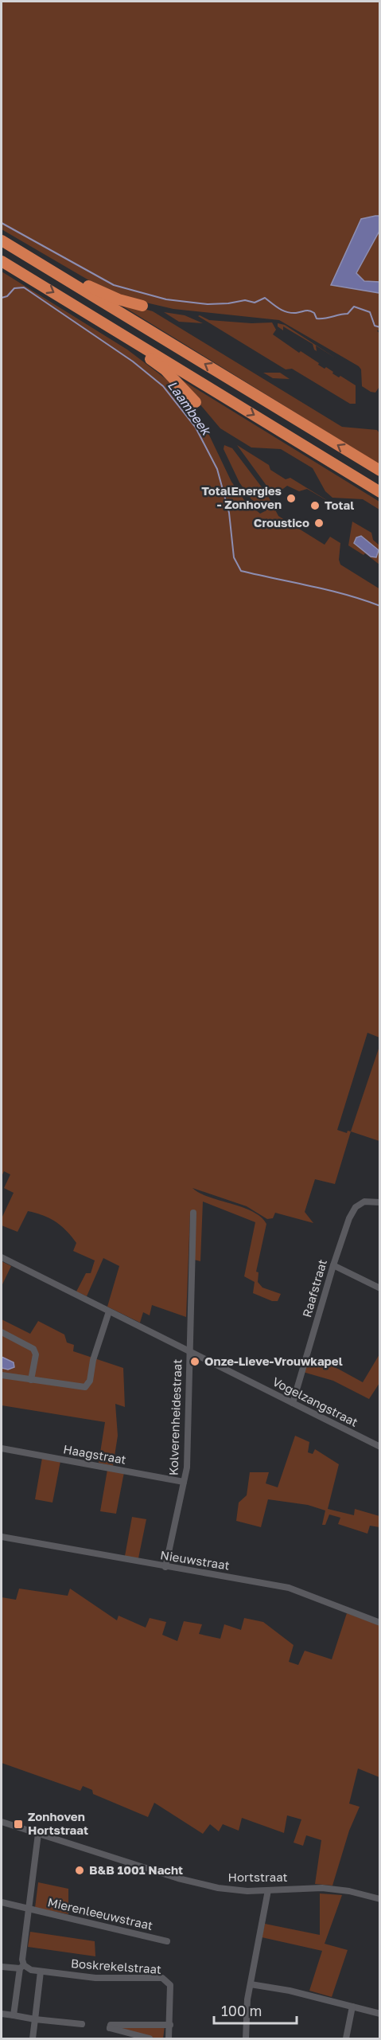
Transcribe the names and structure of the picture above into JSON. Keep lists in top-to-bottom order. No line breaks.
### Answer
{"streets":{"street":["Raafstraat","Vogelzangstraat","Kolverenheidestraat","Haagstraat","Nieuwstraat","Hortstraat","Mierenleeuwstraat","Boskrekelstraat"]},"crossings":[["Raafstraat","Vogelzangstraat"],["Vogelzangstraat","Kolverenheidestraat"],["Kolverenheidestraat","Haagstraat"],["Kolverenheidestraat","Nieuwstraat"]],"water":["Laambeek"],"places":{"other":["TotalEnergies - Zonhoven","Total","Croustico","Onze-Lieve-Vrouwkapel","B&B 1001 Nacht"],"transit":["Zonhoven Hortstraat"]},"scale_bar":"100 m"}
